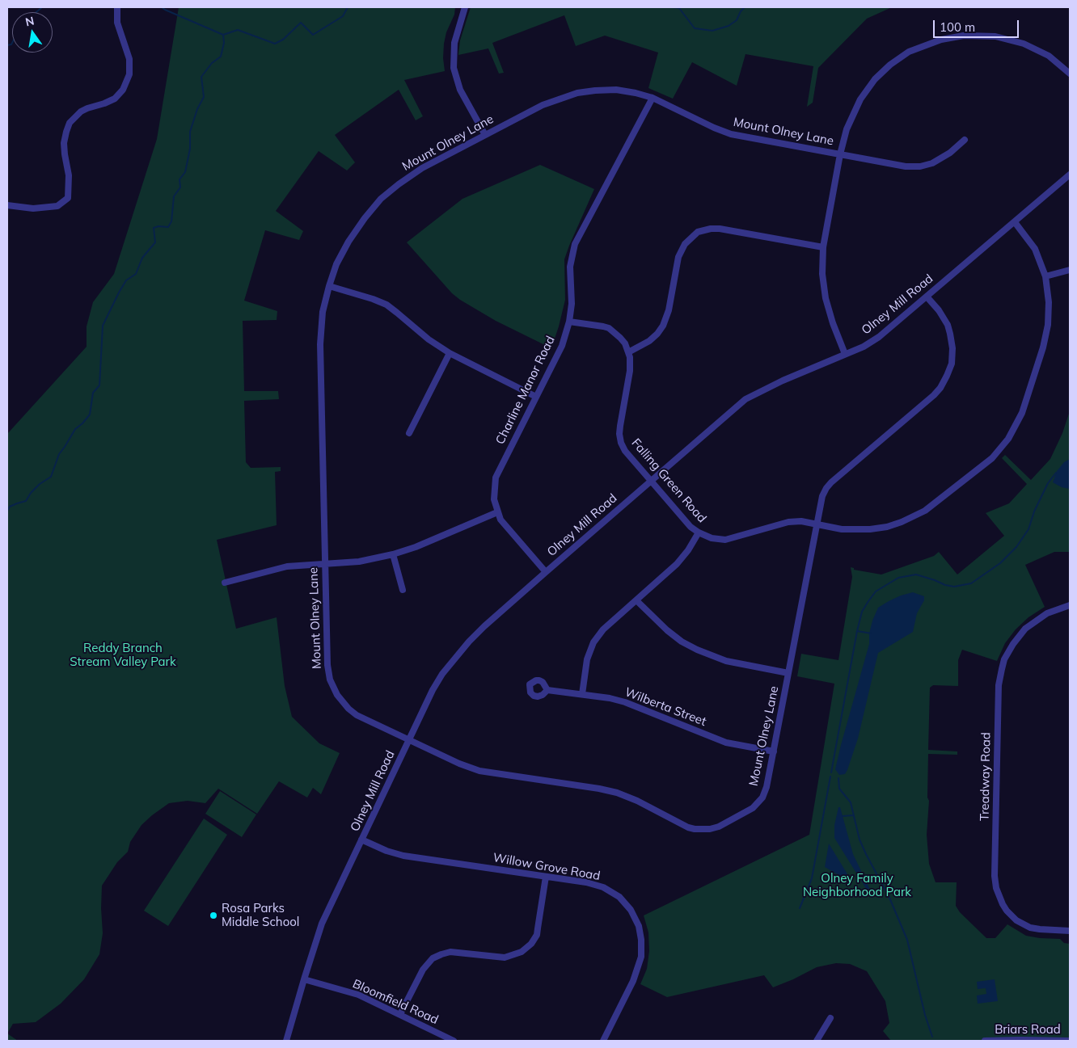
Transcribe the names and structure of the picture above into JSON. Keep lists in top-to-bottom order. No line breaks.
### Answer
{"streets":{"street":["Mount Olney Lane","Olney Mill Road","Charline Manor Road","Falling Green Road","Wilberta Street","Treadway Road","Willow Grove Road","Bloomfield Road","Briars Road"]},"crossings":[["Mount Olney Lane","Olney Mill Road"],["Mount Olney Lane","Charline Manor Road"],["Mount Olney Lane","Falling Green Road"],["Mount Olney Lane","Wilberta Street"],["Olney Mill Road","Charline Manor Road"],["Olney Mill Road","Falling Green Road"],["Olney Mill Road","Willow Grove Road"],["Olney Mill Road","Bloomfield Road"],["Charline Manor Road","Falling Green Road"]],"parks":["Reddy Branch Stream Valley Park","Olney Family Neighborhood Park"],"places":["Rosa Parks Middle School"],"scale_bar":"100 m","north":"top"}
